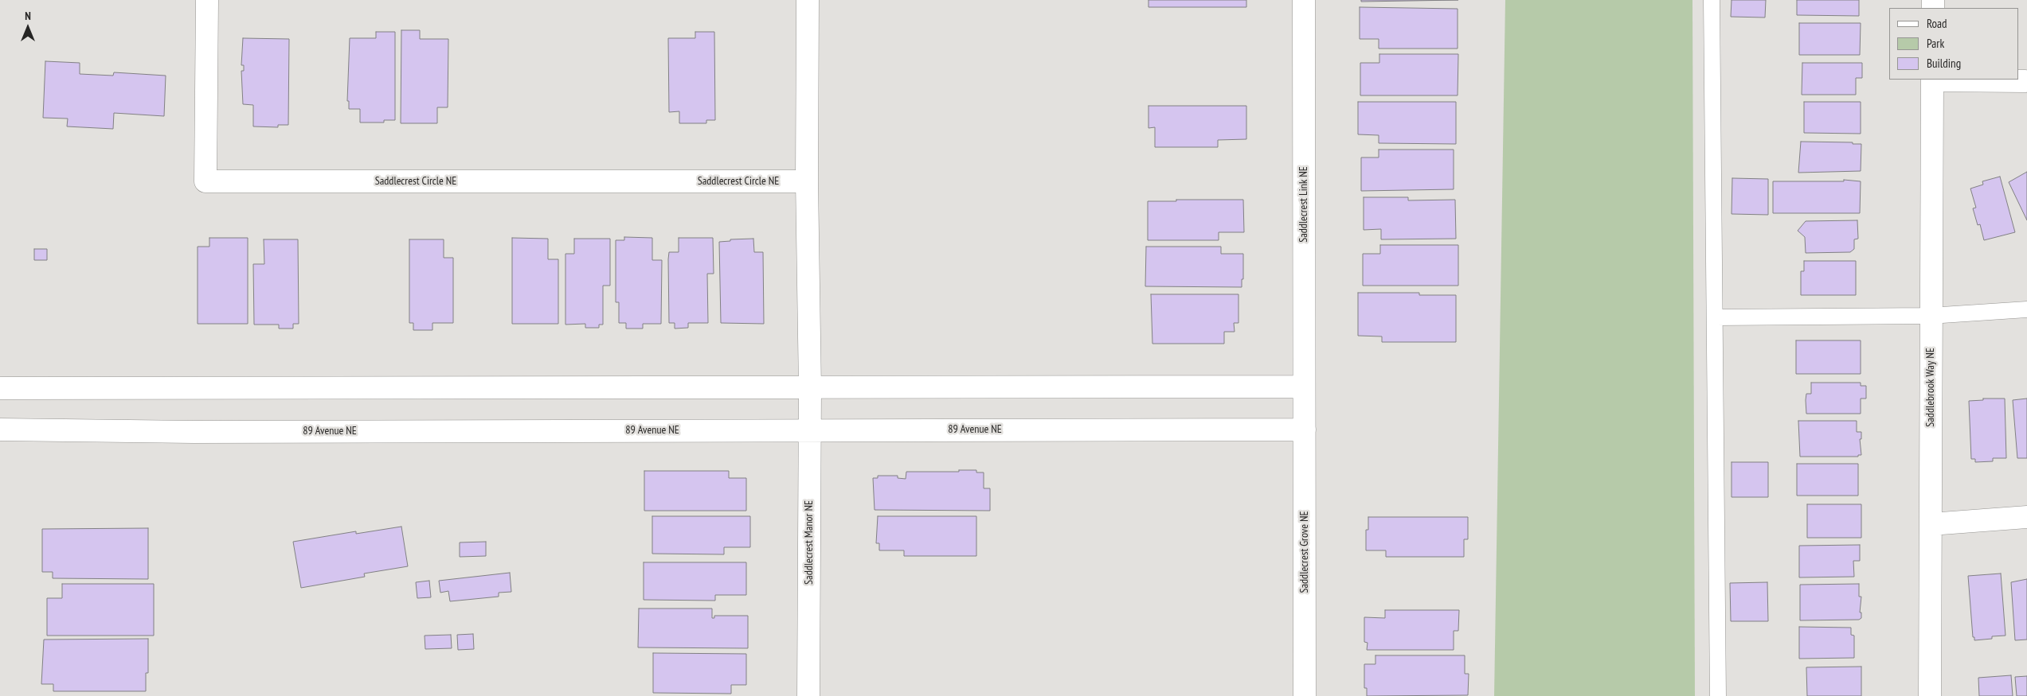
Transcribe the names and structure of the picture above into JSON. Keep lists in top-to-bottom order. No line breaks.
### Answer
{"streets":{"street":["Saddlecrest Circle NE","Saddlecrest Link NE","Saddlebrook Way NE","89 Avenue NE","Saddlecrest Manor NE","Saddlecrest Grove NE"]},"crossings":[["Saddlecrest Link NE","89 Avenue NE"],["Saddlecrest Link NE","Saddlecrest Grove NE"],["89 Avenue NE","Saddlecrest Manor NE"],["89 Avenue NE","Saddlecrest Grove NE"]],"legend":["Road","Park","Building"],"north":"top"}
